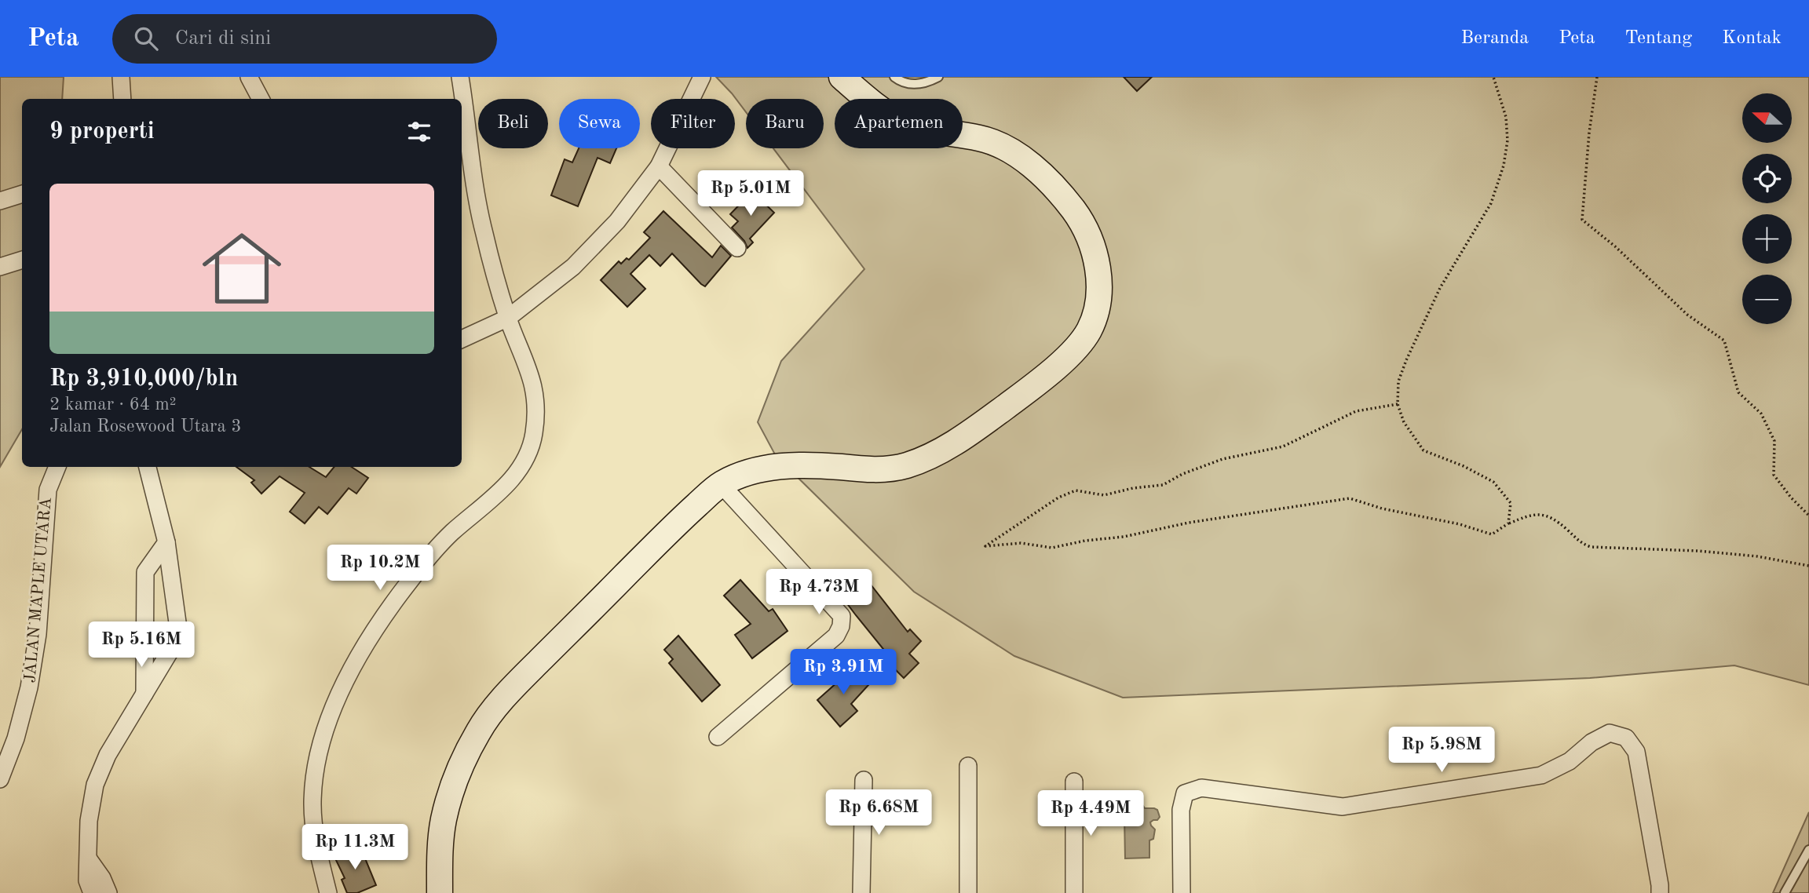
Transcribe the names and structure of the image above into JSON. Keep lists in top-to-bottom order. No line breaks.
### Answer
{"streets":{"street":["JALAN MAPLE UTARA"]},"north":"left","page":{"header":"Peta","search":"Cari di sini","nav":["Beranda","Peta","Tentang","Kontak"],"map_buttons":["+","−"],"chip":["Beli","Sewa","Filter","Baru","Apartemen"],"heading":"9 properti","list":[{"name":"Rp 3,910,000/bln","note":"2 kamar · 64 m² · Jalan Rosewood Utara 3"}],"price":["Rp 5.01M","Rp 10.2M","Rp 4.73M","Rp 5.16M","Rp 3.91M","Rp 5.98M","Rp 6.68M","Rp 4.49M","Rp 11.3M"]}}
